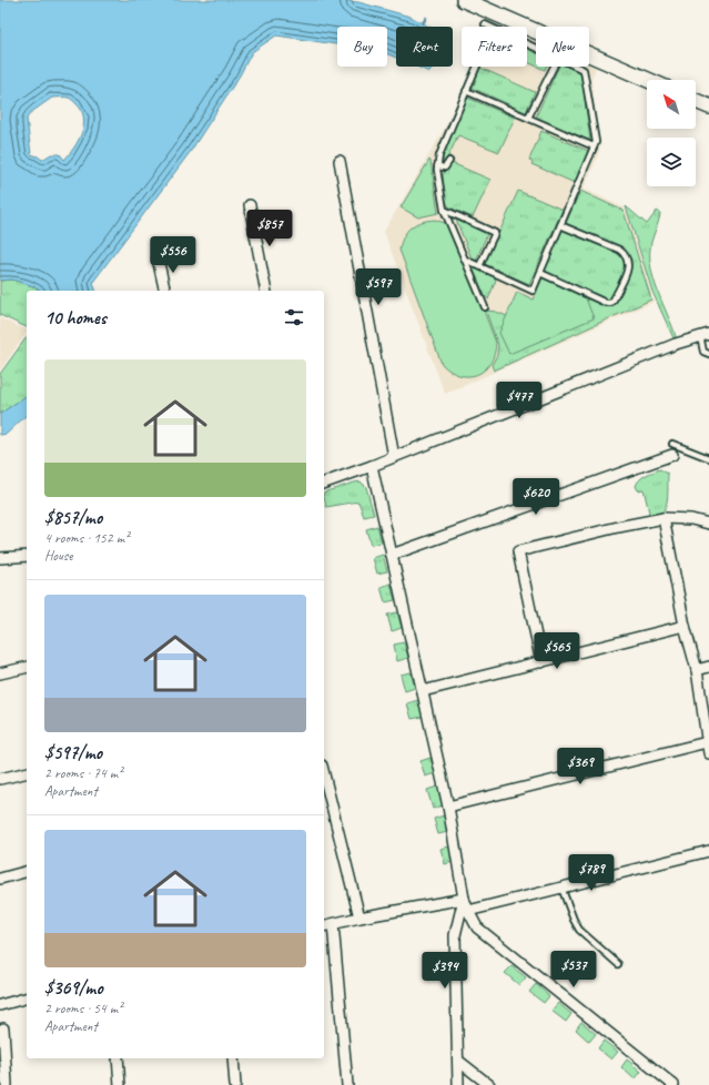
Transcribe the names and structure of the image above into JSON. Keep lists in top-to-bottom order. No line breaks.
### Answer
{"north":"top left","page":{"chip":["Buy","Rent","Filters","New"],"price":["$857","$556","$597","$477","$620","$565","$369","$789","$537","$394"],"heading":"10 homes","list":[{"name":"$857/mo","note":"4 rooms · 152 m² · House"},{"name":"$597/mo","note":"2 rooms · 74 m² · Apartment"},{"name":"$369/mo","note":"2 rooms · 54 m² · Apartment"}]}}
